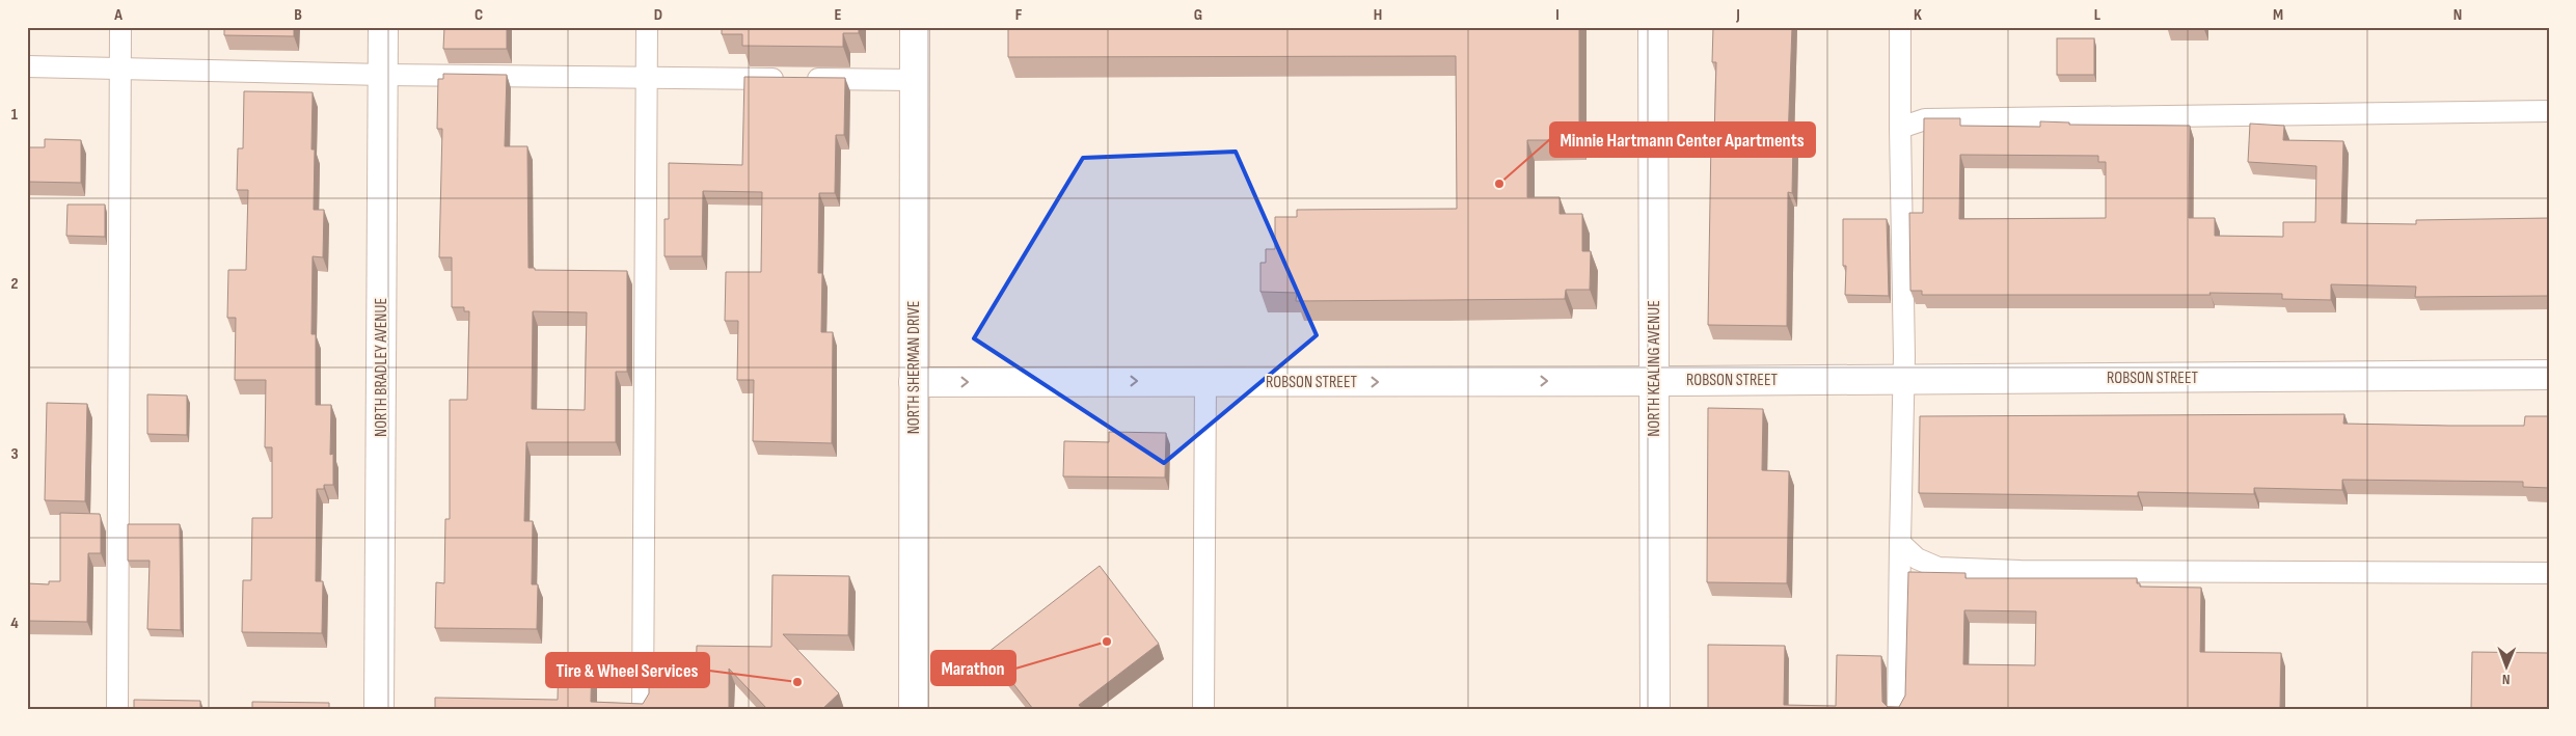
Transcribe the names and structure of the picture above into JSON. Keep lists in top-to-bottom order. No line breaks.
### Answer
{"streets":{"street":["NORTH BRADLEY AVENUE","NORTH SHERMAN DRIVE","NORTH KEALING AVENUE","ROBSON STREET"]},"crossings":[["NORTH SHERMAN DRIVE","ROBSON STREET"],["NORTH KEALING AVENUE","ROBSON STREET"]],"one_way":["ROBSON STREET"],"places":["Minnie Hartmann Center Apartments","Marathon","Tire & Wheel Services"],"north":"bottom","grid":{"columns":["A","B","C","D","E","F","G","H","I","J","K","L","M","N"],"rows":["1","2","3","4"]}}
